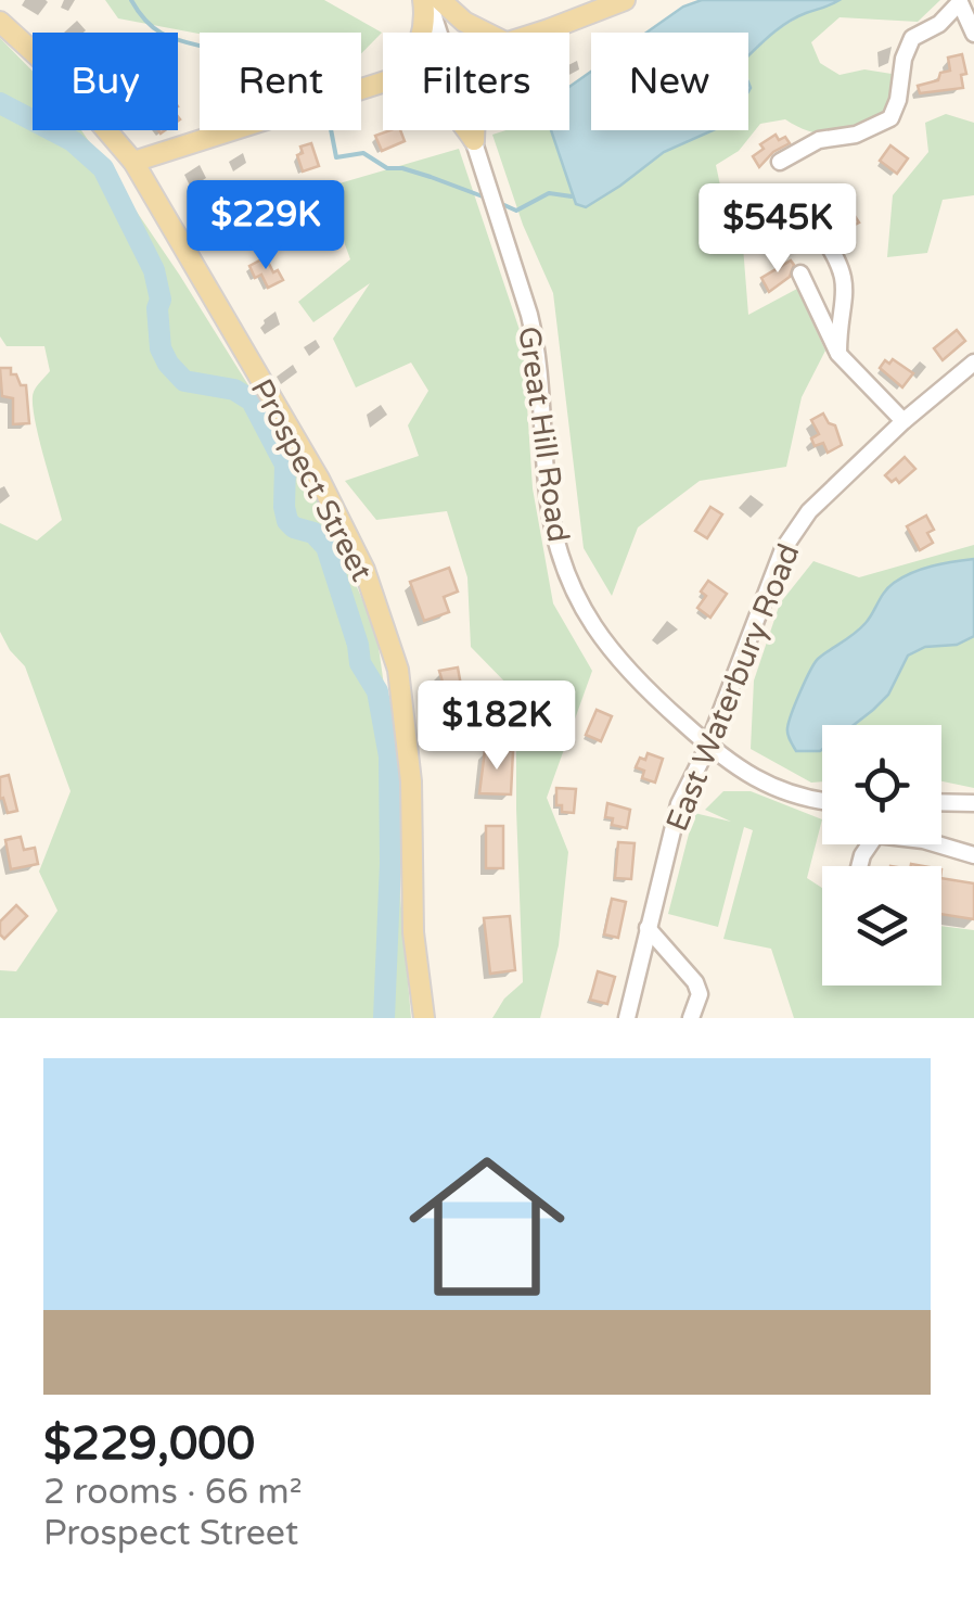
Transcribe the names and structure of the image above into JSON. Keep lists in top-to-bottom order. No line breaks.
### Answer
{"streets":{"main road":["Prospect Street"],"street":["Great Hill Road","East Waterbury Road"]},"crossings":[["Great Hill Road","East Waterbury Road"]],"page":{"chip":["Buy","Rent","Filters","New"],"price":["$229K","$545K","$182K"],"list":[{"name":"$229,000","note":"2 rooms · 66 m² · Prospect Street"}]}}
